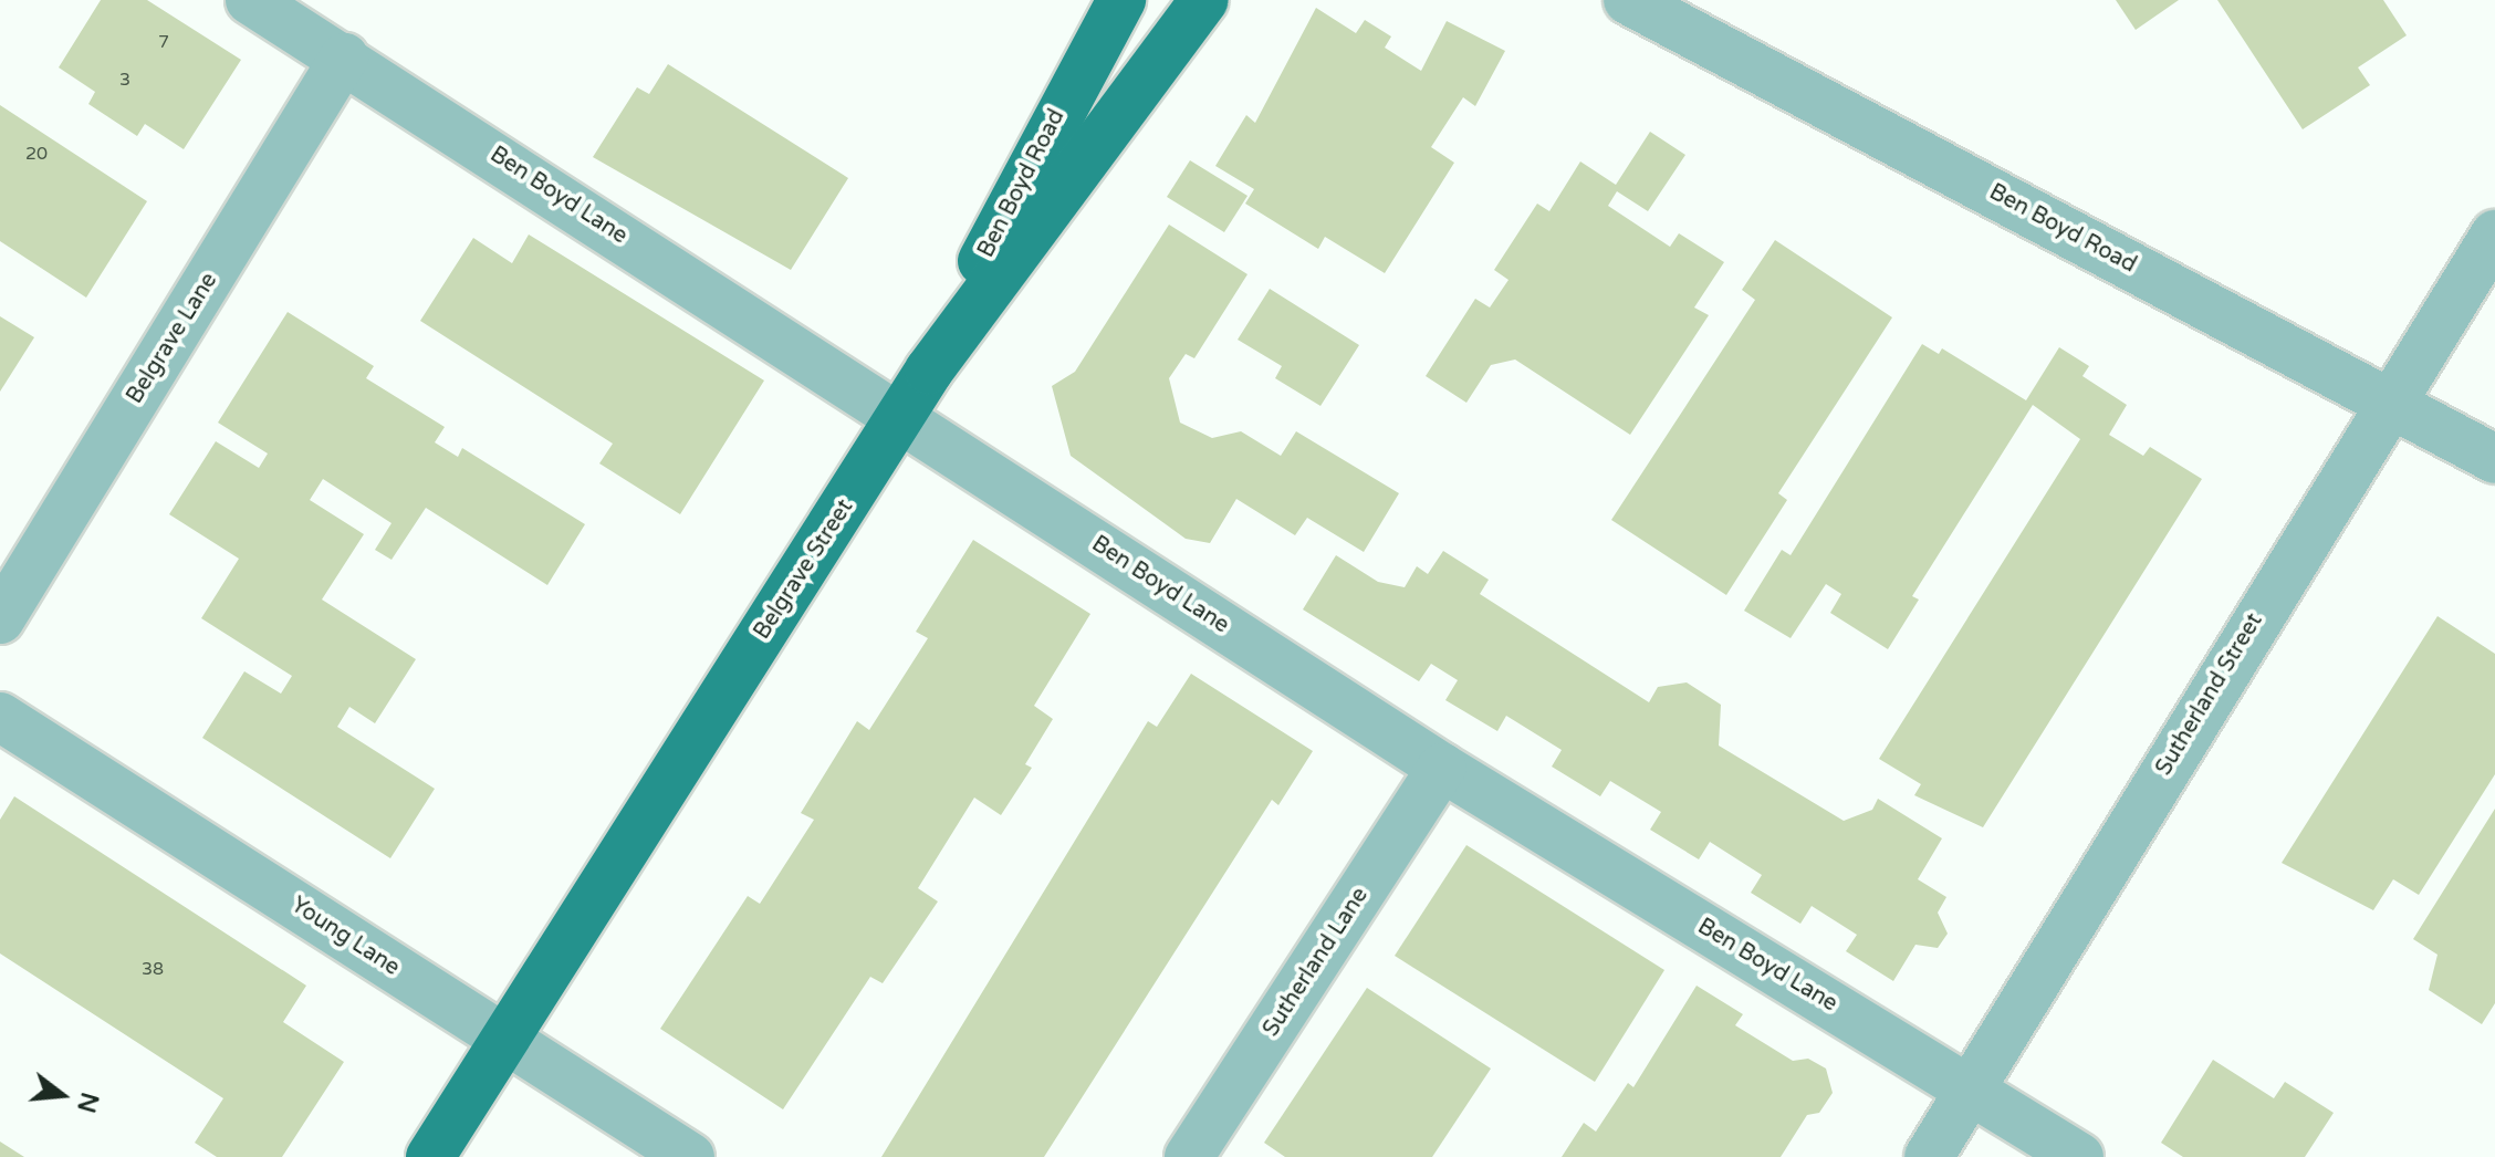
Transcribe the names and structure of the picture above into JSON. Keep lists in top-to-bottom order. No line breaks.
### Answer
{"streets":{"main road":["Ben Boyd Road","Belgrave Street"],"street":["Ben Boyd Lane","Belgrave Lane","Sutherland Street","Young Lane","Sutherland Lane"]},"crossings":[["Ben Boyd Road","Belgrave Street"],["Ben Boyd Road","Sutherland Street"],["Ben Boyd Lane","Belgrave Lane"],["Ben Boyd Lane","Belgrave Street"],["Ben Boyd Lane","Sutherland Street"],["Ben Boyd Lane","Sutherland Lane"],["Belgrave Street","Young Lane"]],"house_numbers":["7","3","20","38"],"north":"right"}
